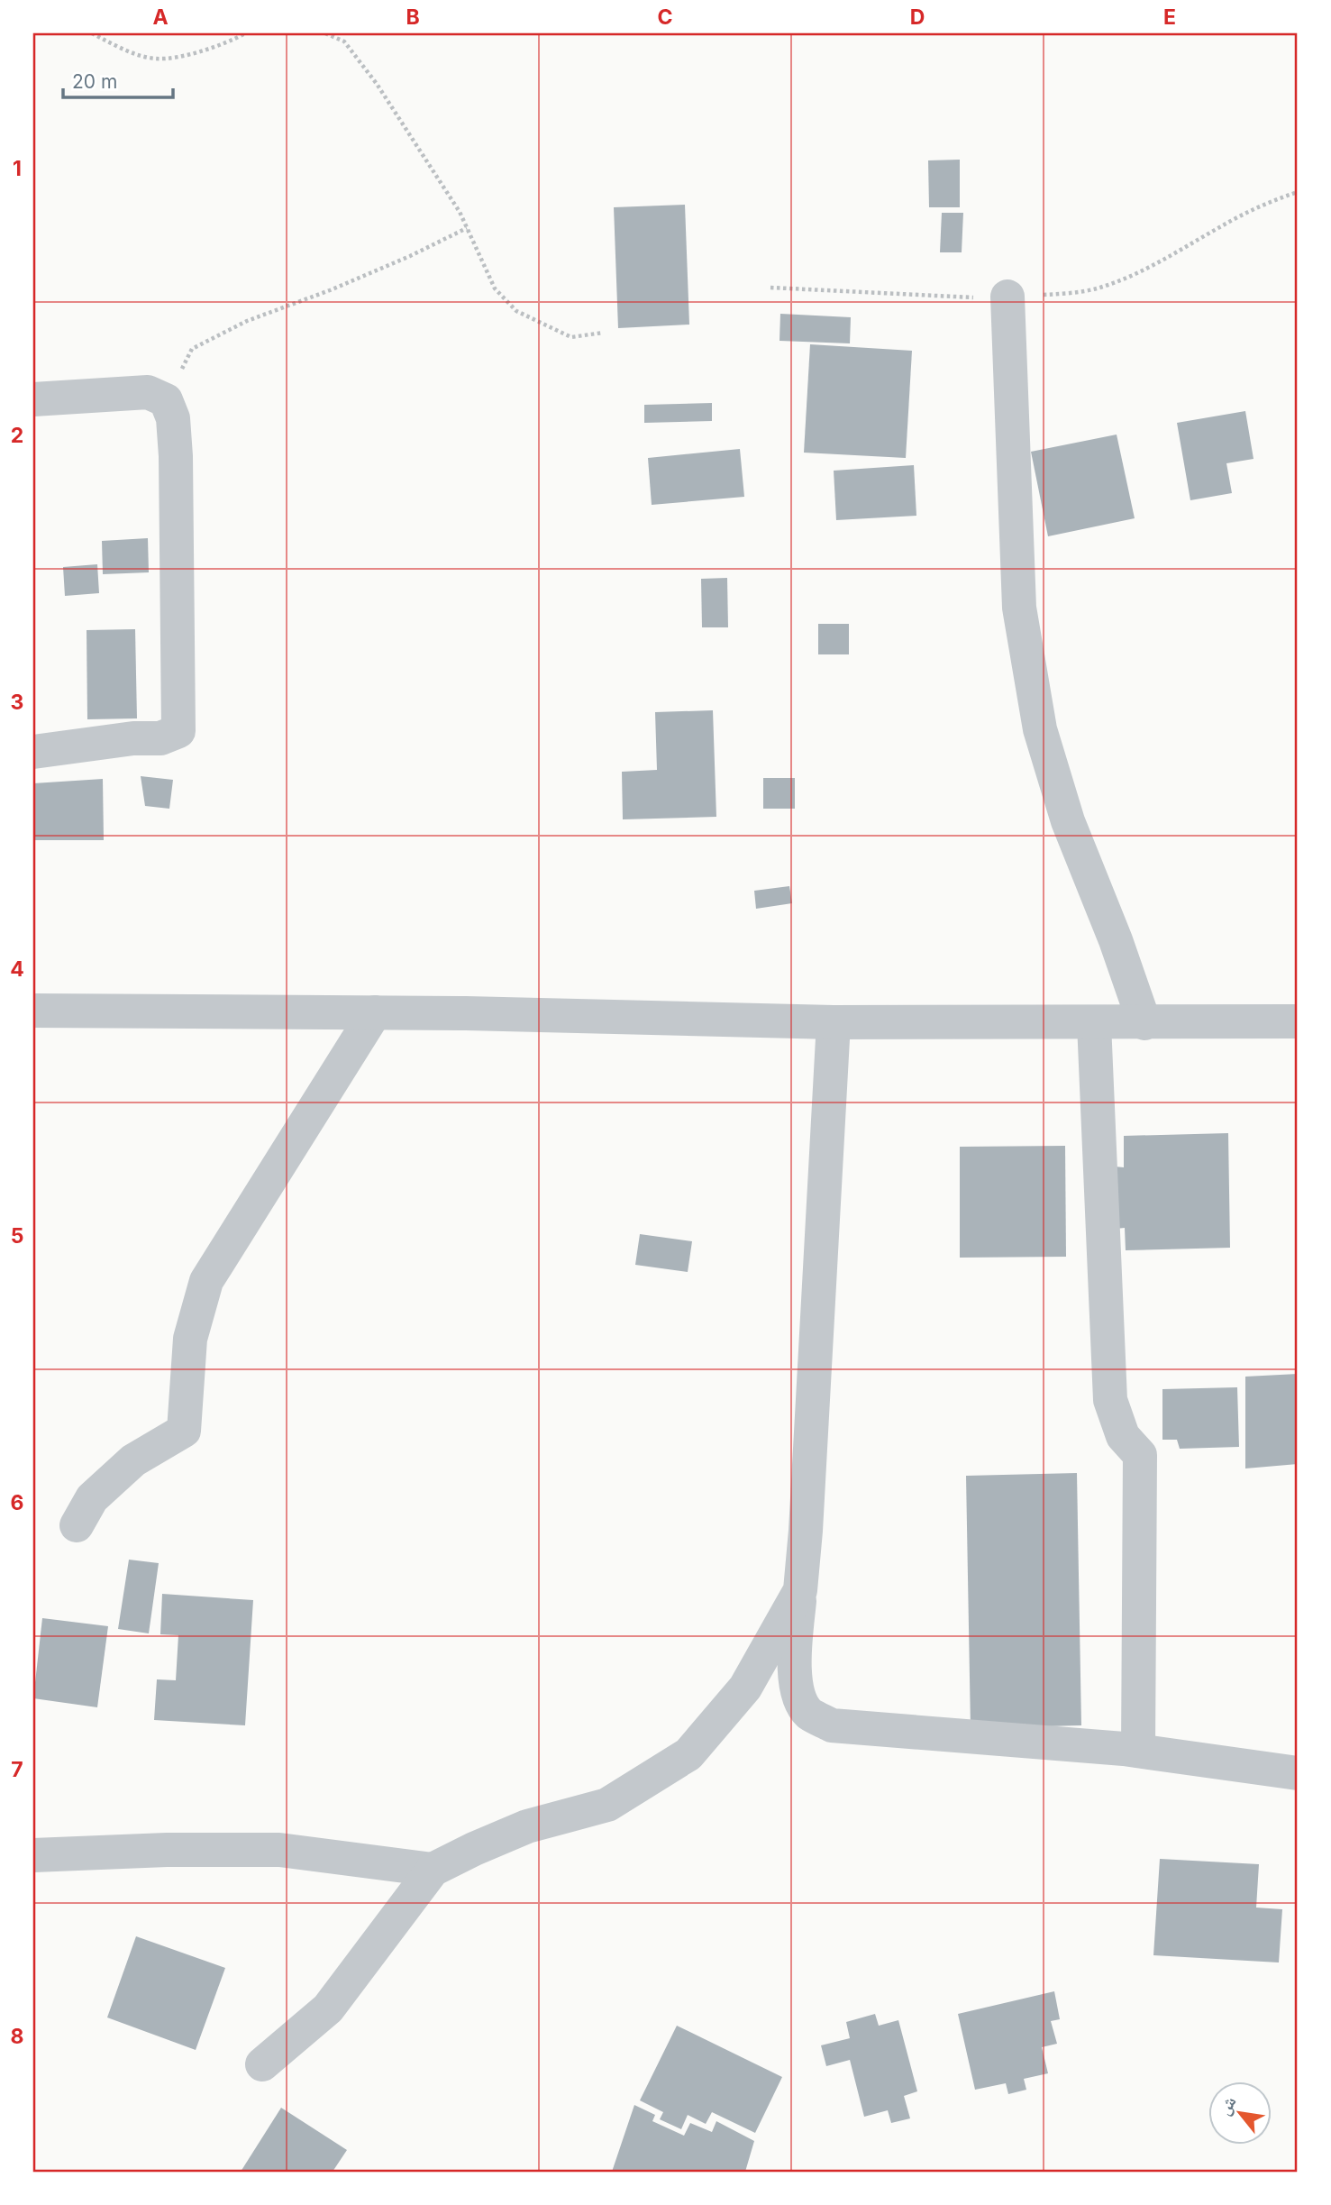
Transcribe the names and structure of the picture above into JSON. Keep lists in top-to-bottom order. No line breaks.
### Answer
{"scale_bar":"20 m","north":"top left","grid":{"columns":["A","B","C","D","E"],"rows":["1","2","3","4","5","6","7","8"]}}
